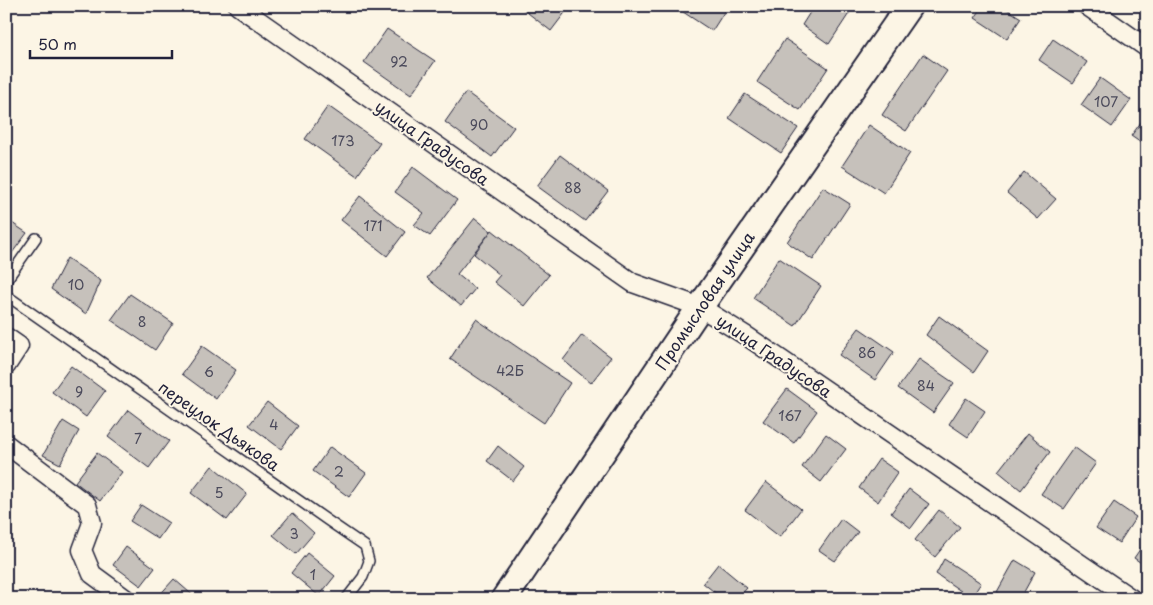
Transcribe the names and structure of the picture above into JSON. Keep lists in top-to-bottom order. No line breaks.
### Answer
{"streets":{"street":["улица Градусова","Промысловая улица"],"lane":["переулок Дьякова"]},"crossings":[["улица Градусова","Промысловая улица"]],"house_numbers":["92","107","90","173","88","171","10","8","86","42Б","6","84","9","167","4","7","2","5","3","1"],"scale_bar":"50 m"}
